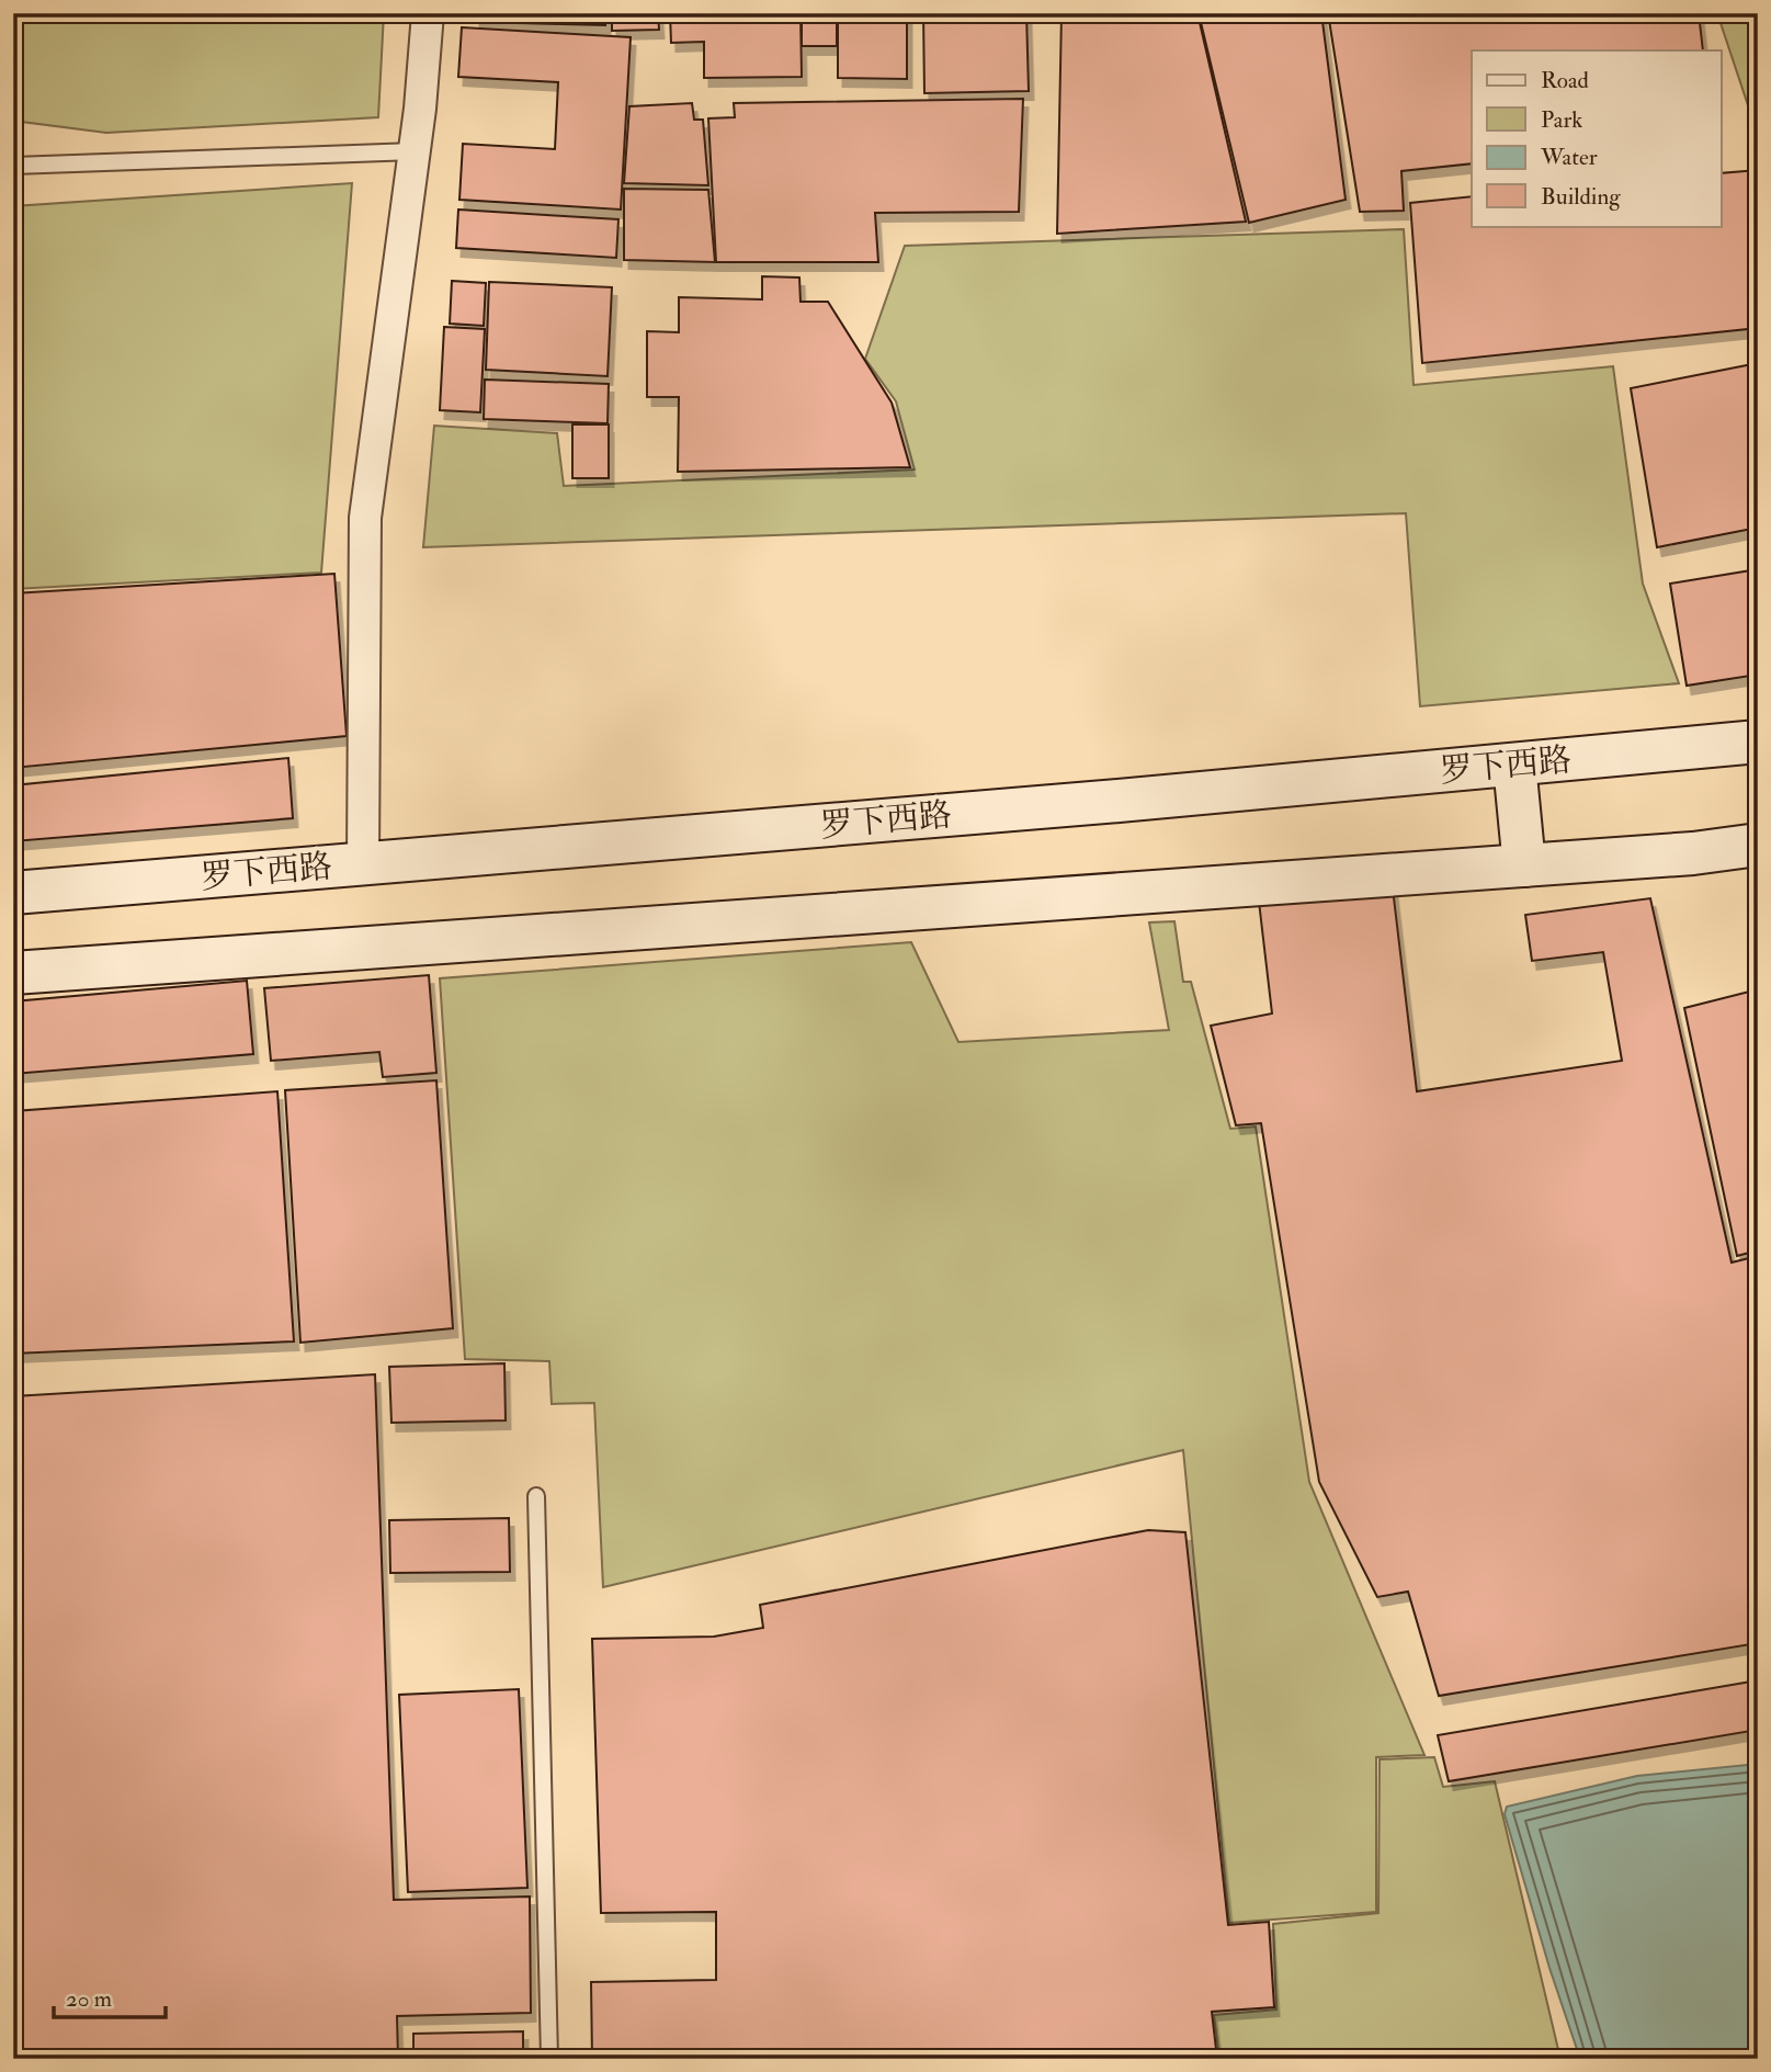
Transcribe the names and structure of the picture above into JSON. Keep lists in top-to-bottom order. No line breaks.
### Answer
{"streets":{"main road":["罗下西路"]},"legend":["Road","Park","Water","Building"],"scale_bar":"20 m"}
